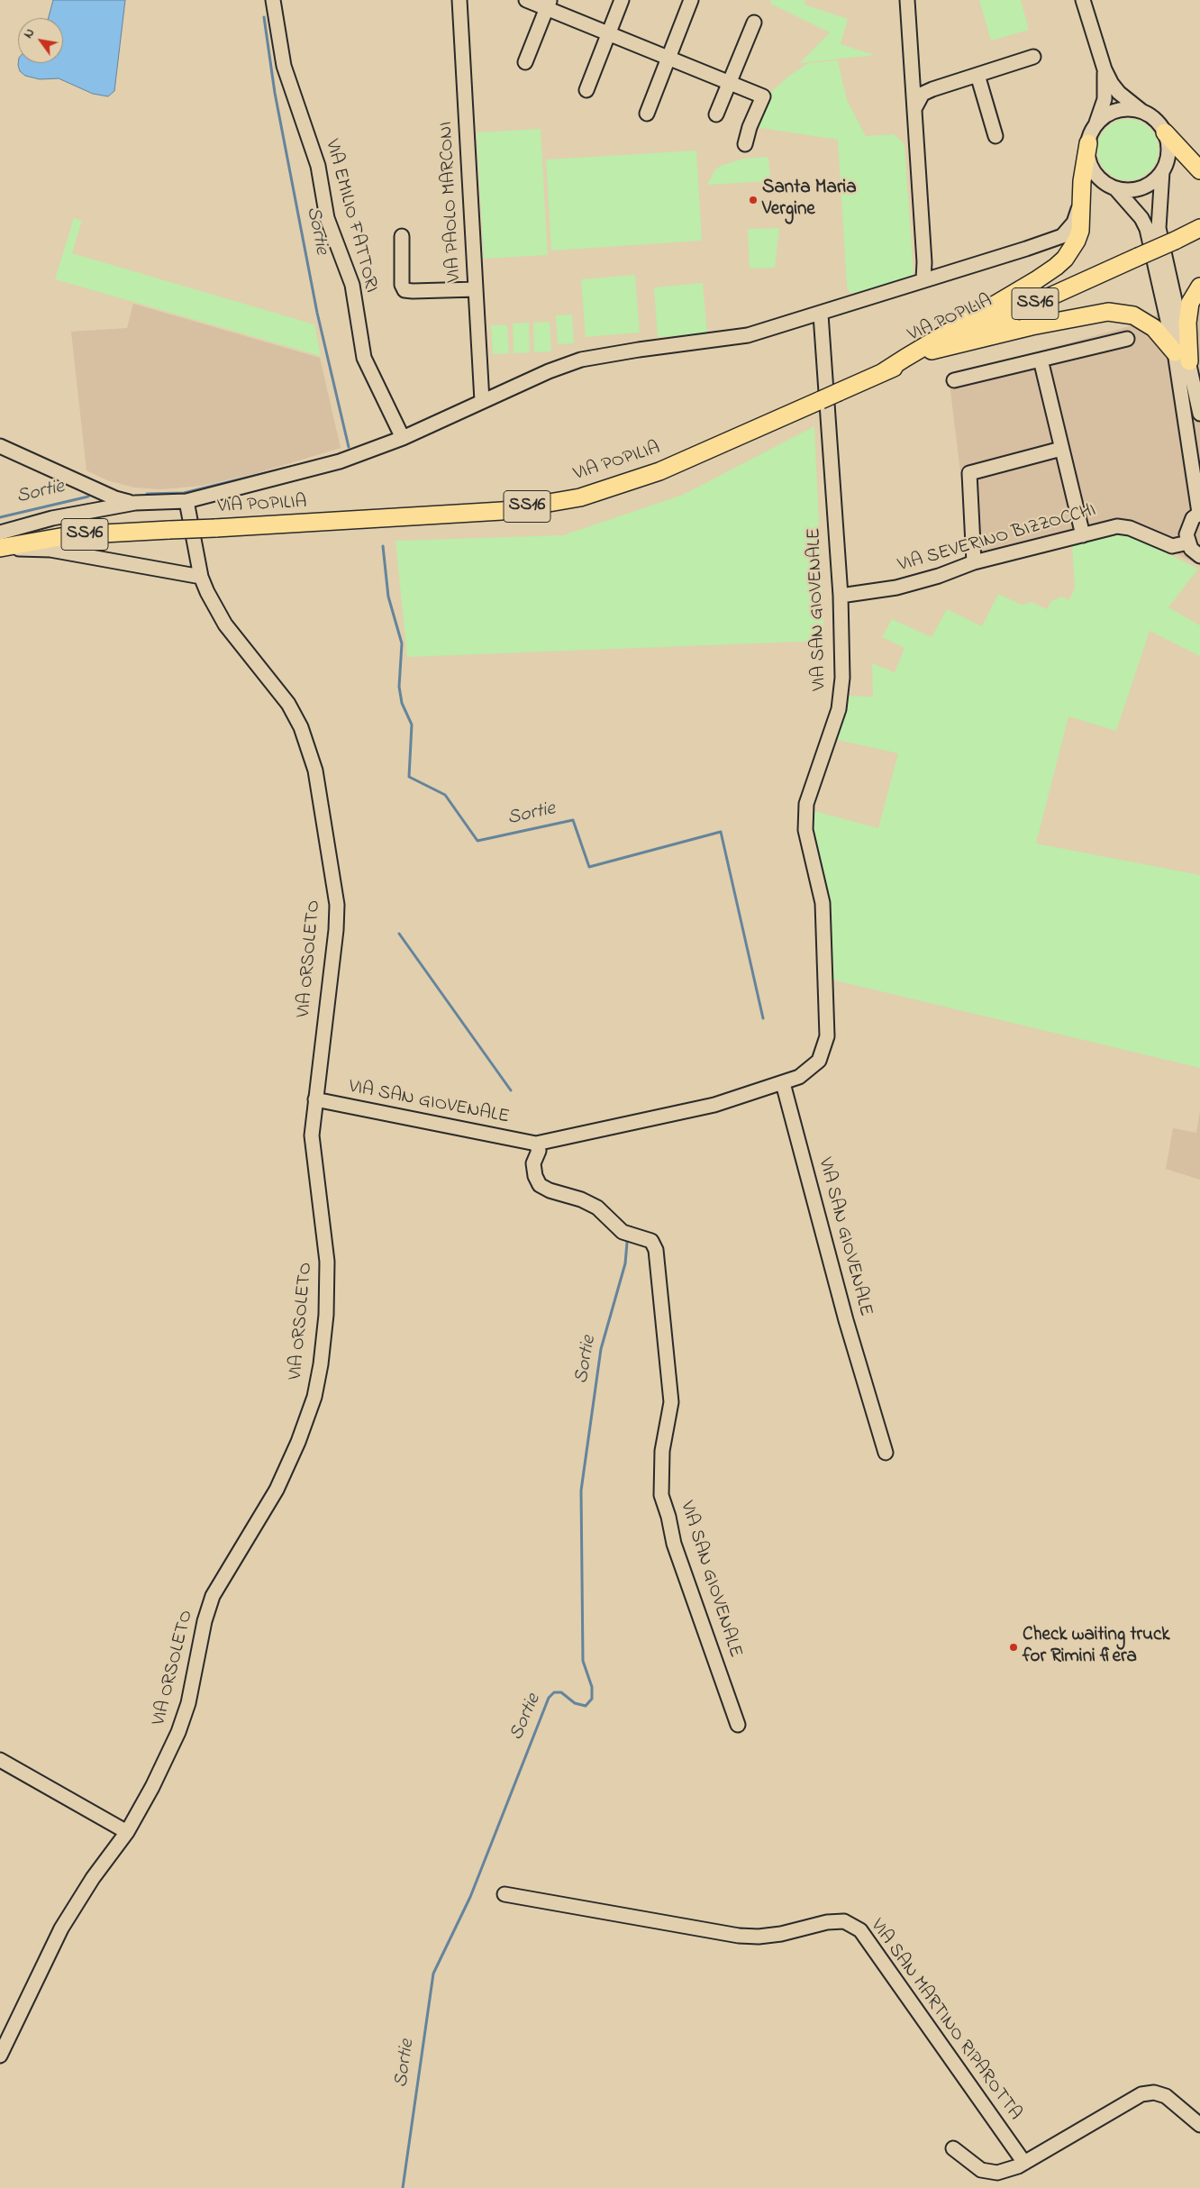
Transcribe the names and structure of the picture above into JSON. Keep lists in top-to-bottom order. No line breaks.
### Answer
{"streets":{"main road":["SS16","VIA POPILIA"],"street":["VIA PAOLO MARCONI","VIA EMILIO FATTORI","VIA SEVERINO BIZZOCCHI","VIA SAN GIOVENALE","VIA ORSOLETO","VIA SAN MARTINO RIPAROTTA"]},"crossings":[["VIA PAOLO MARCONI","VIA POPILIA"],["VIA EMILIO FATTORI","VIA POPILIA"],["VIA POPILIA","VIA SAN GIOVENALE"],["VIA POPILIA","VIA ORSOLETO"],["VIA SEVERINO BIZZOCCHI","VIA SAN GIOVENALE"],["VIA SAN GIOVENALE","VIA ORSOLETO"]],"water":["Sortie"],"places":["Santa Maria Vergine","Check waiting truck for Rimini fiera"],"north":"top left"}
